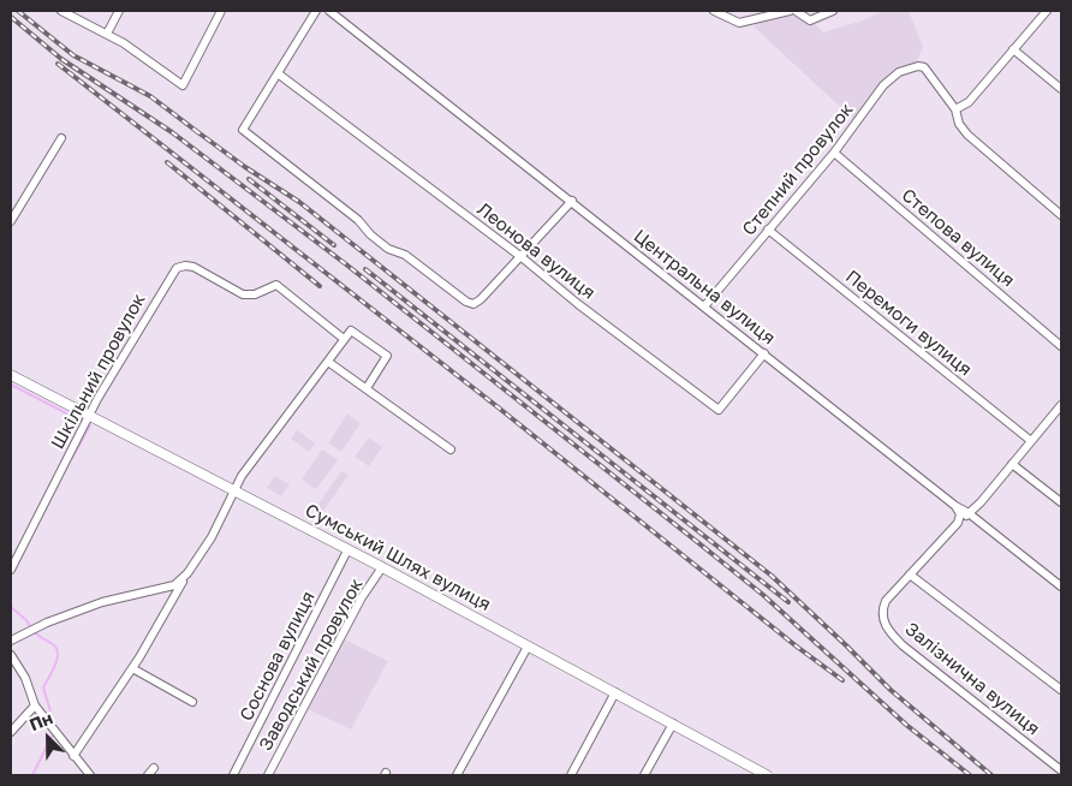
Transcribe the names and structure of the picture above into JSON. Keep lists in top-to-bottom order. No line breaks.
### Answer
{"streets":{"main road":["Сумський Шлях вулиця"],"street":["Степний провулок","Степова вулиця","Леонова вулиця","Центральна вулиця","Перемоги вулиця","Шкільний провулок","Соснова вулиця","Заводський провулок","Залізнична вулиця"]},"crossings":[["Степний провулок","Степова вулиця"],["Степний провулок","Центральна вулиця"],["Степний провулок","Перемоги вулиця"],["Леонова вулиця","Центральна вулиця"],["Шкільний провулок","Сумський Шлях вулиця"],["Сумський Шлях вулиця","Соснова вулиця"],["Сумський Шлях вулиця","Заводський провулок"]],"north":"top left"}
